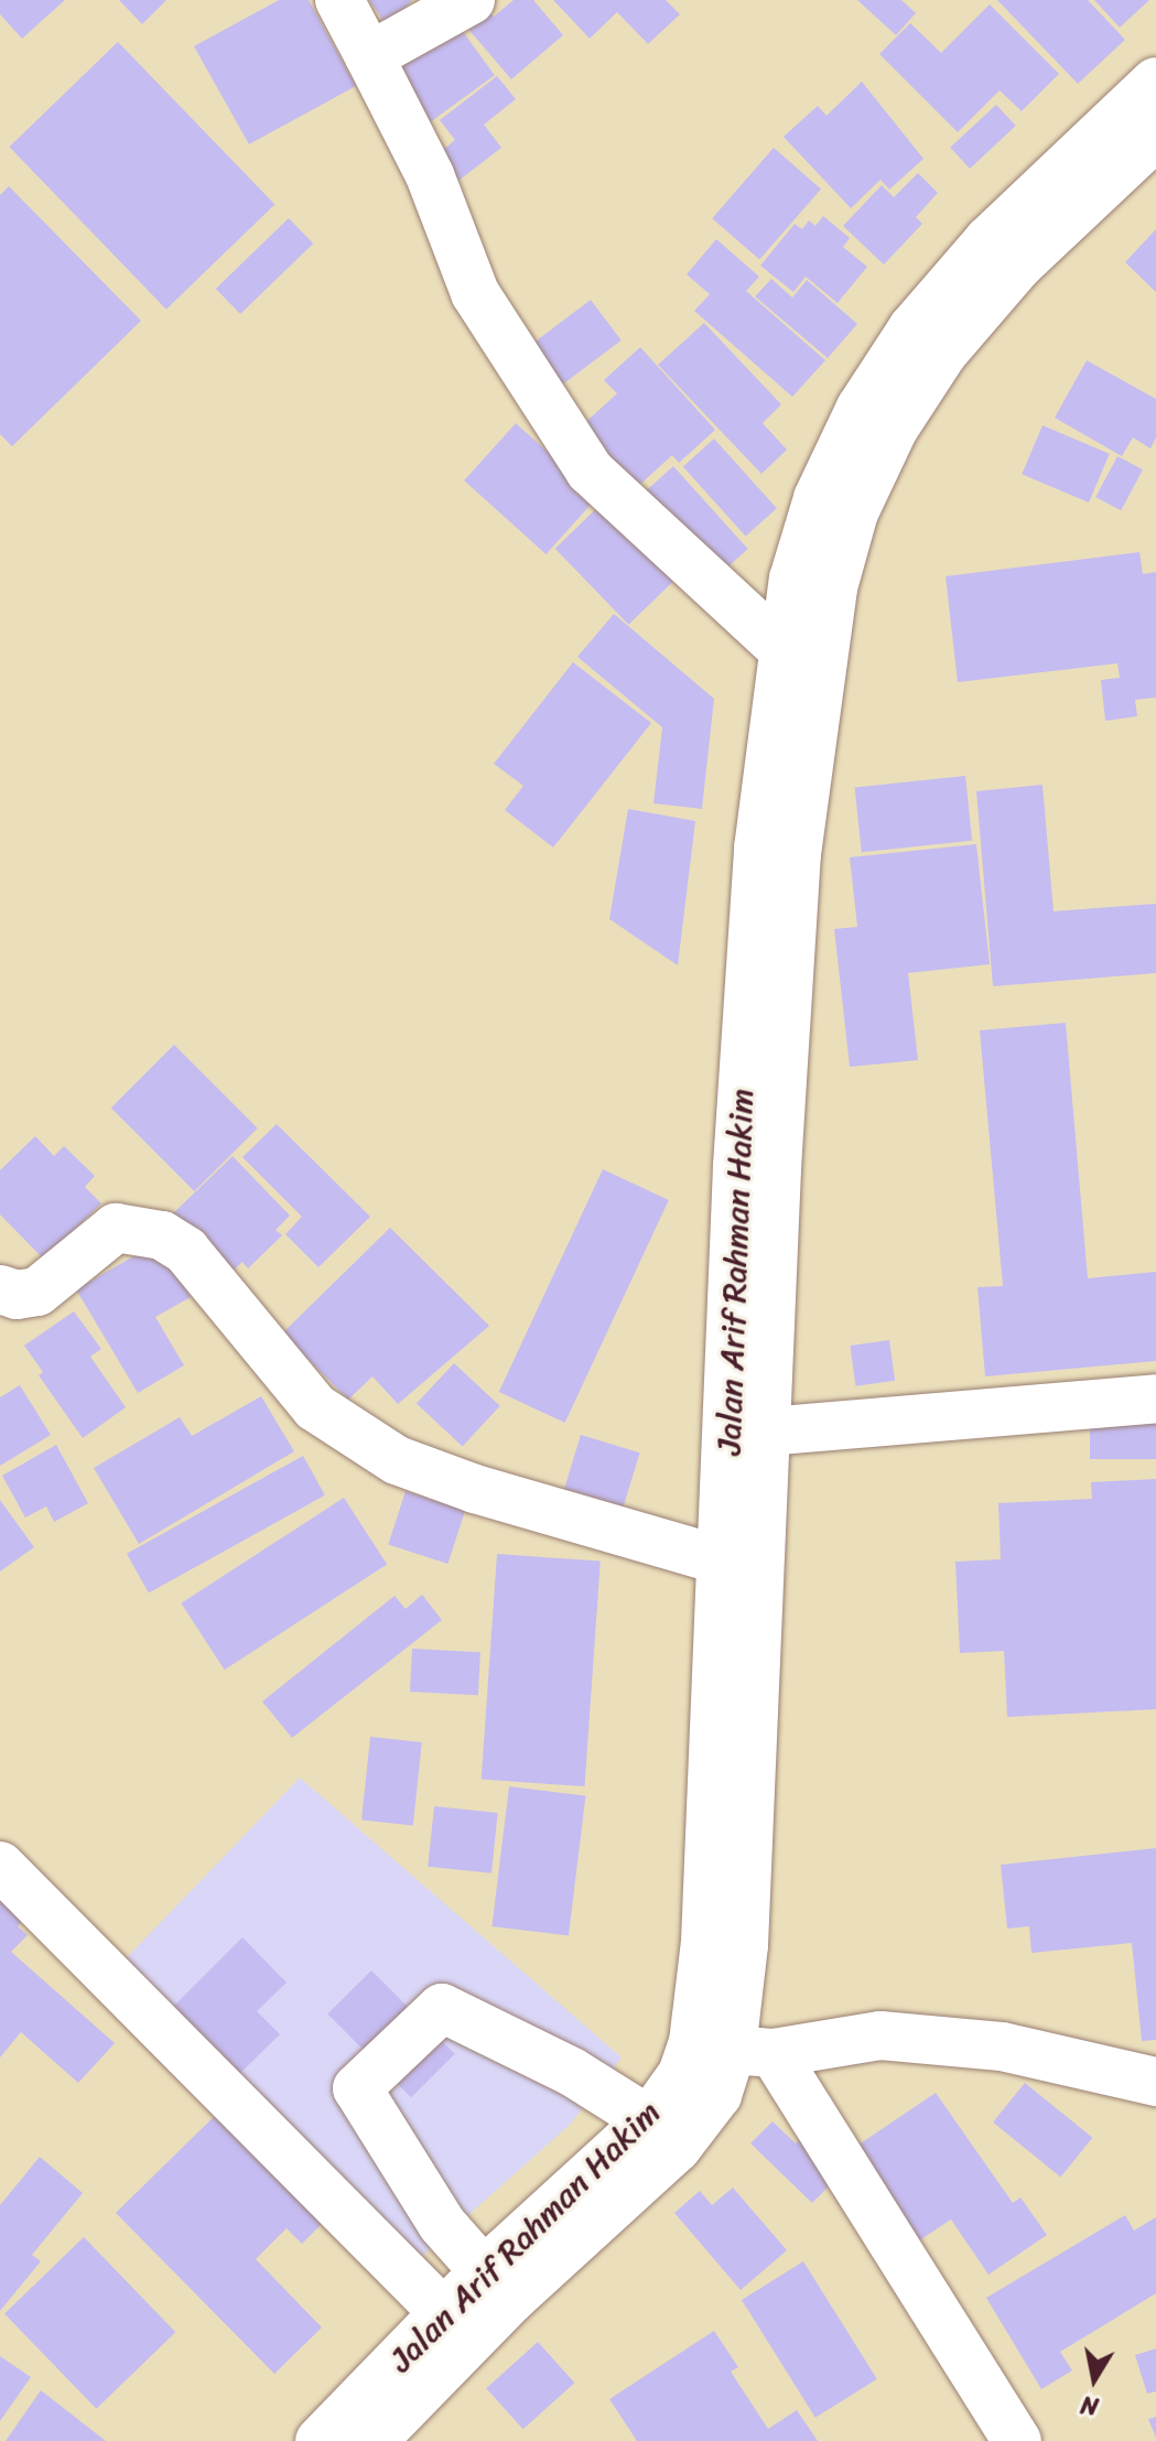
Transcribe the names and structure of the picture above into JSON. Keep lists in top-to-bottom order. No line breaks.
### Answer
{"streets":{"main road":["Jalan Arif Rahman Hakim"]},"north":"bottom"}
